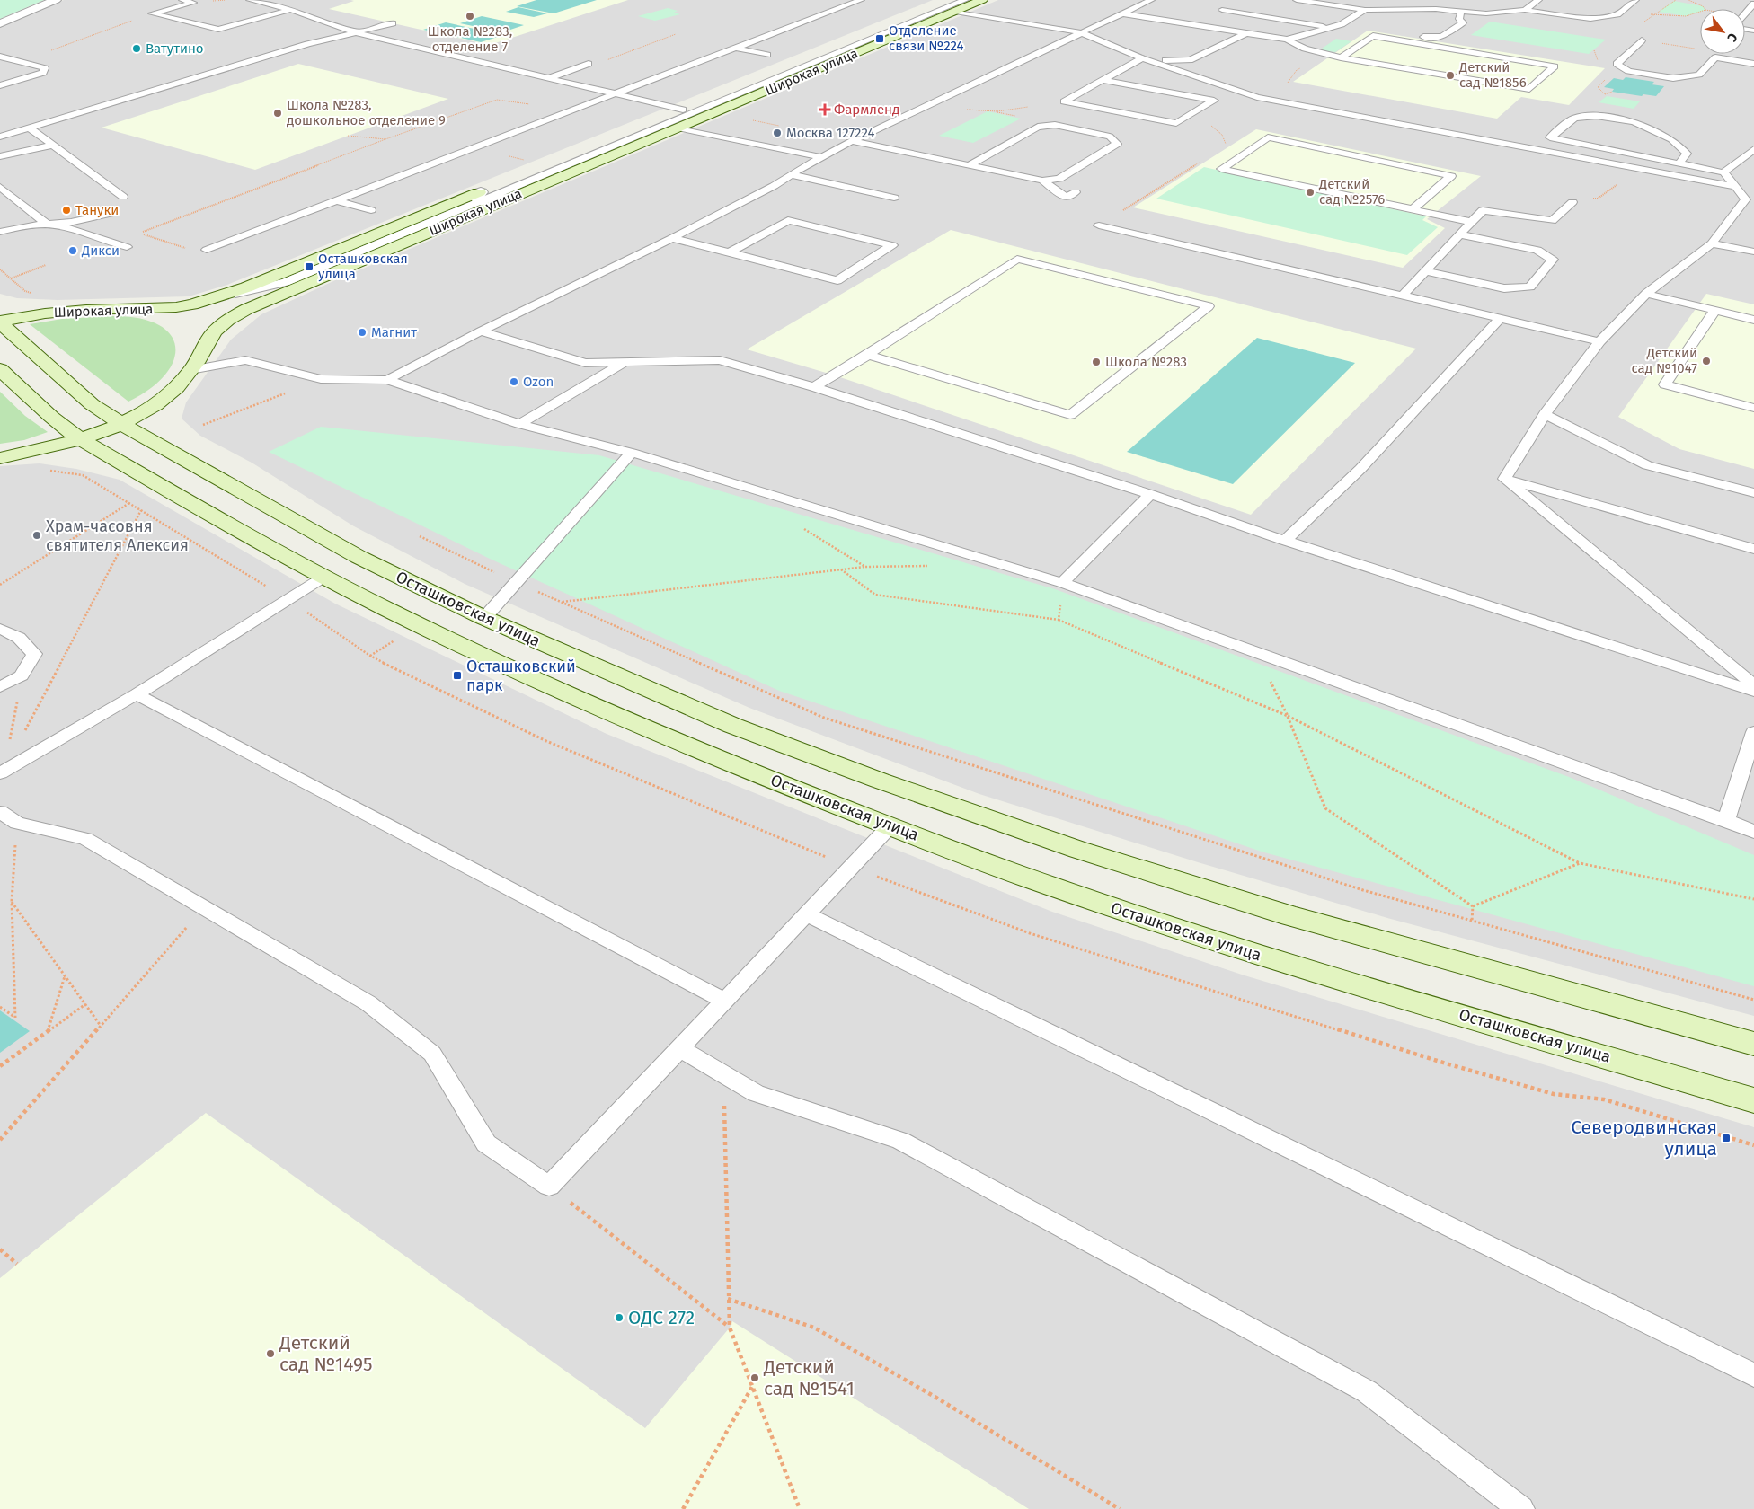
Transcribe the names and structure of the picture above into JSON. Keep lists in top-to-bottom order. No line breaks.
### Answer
{"streets":{"main road":["Широкая улица","Осташковская улица"]},"crossings":[["Широкая улица","Осташковская улица"]],"places":{"other":["Школа №283, отделение 7","Ватутино","Детский сад №1856","Школа №283, дошкольное отделение 9","Москва 127224","Детский сад №2576","Тануки","Дикси","Магнит","Детский сад №1047","Школа №283","Ozon","Храм-часовня святителя Алексия","ОДС 272","Детский сад №1495","Детский сад №1541"],"transit":["Отделение связи №224","Осташковская улица","Осташковский парк","Северодвинская улица"],"health":["Фармленд"]},"north":"bottom right"}
